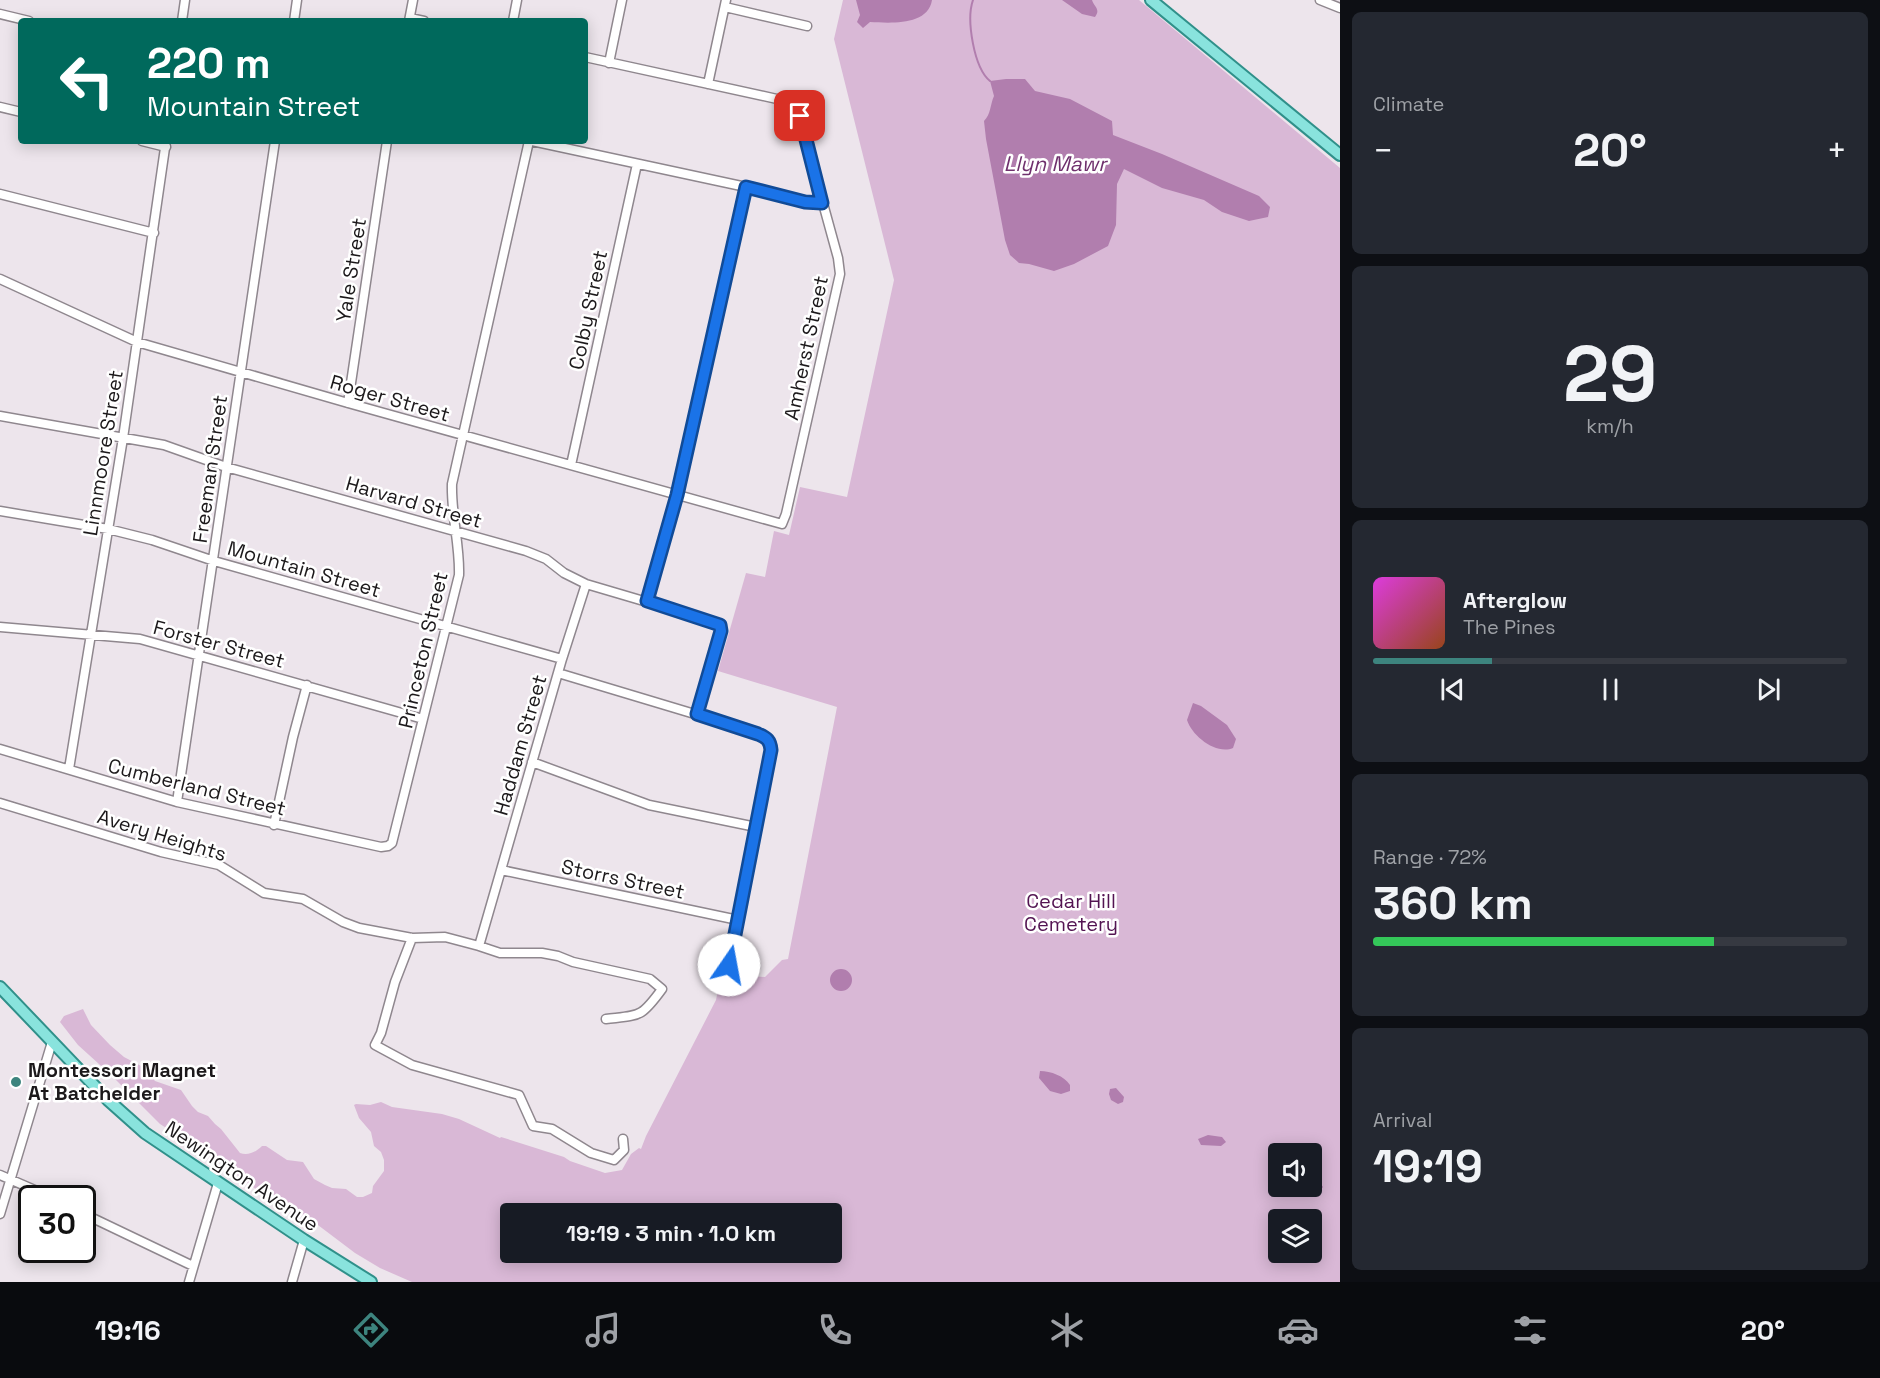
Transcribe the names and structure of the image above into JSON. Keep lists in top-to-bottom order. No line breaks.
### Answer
{"streets":{"main road":["Newington Avenue"],"street":["Yale Street","Colby Street","Amherst Street","Roger Street","Linnmoore Street","Freeman Street","Harvard Street","Mountain Street","Forster Street","Princeton Street","Haddam Street","Cumberland Street","Avery Heights","Storrs Street"]},"crossings":[["Yale Street","Roger Street"],["Colby Street","Roger Street"],["Amherst Street","Roger Street"],["Roger Street","Linnmoore Street"],["Roger Street","Freeman Street"],["Roger Street","Princeton Street"],["Linnmoore Street","Harvard Street"],["Linnmoore Street","Mountain Street"],["Linnmoore Street","Forster Street"],["Linnmoore Street","Cumberland Street"],["Freeman Street","Harvard Street"],["Freeman Street","Mountain Street"],["Freeman Street","Forster Street"],["Freeman Street","Cumberland Street"],["Harvard Street","Princeton Street"],["Harvard Street","Haddam Street"],["Mountain Street","Princeton Street"],["Mountain Street","Haddam Street"],["Forster Street","Princeton Street"],["Princeton Street","Cumberland Street"],["Haddam Street","Avery Heights"],["Haddam Street","Storrs Street"]],"water":["Llyn Mawr"],"parks":["Cedar Hill Cemetery"],"places":["Montessori Magnet At Batchelder"],"page":{"tile":["Climate",["29","km/h"],["Range · 72%","360 km"],["Arrival","19:19"]],"turn":["220 m","Mountain Street"],"heat":["−","20°","+"],"song":["Afterglow","The Pines"],"limit":"30","trip":"19:19 · 3 min · 1.0 km","tabs":["19:16","20°"]}}
